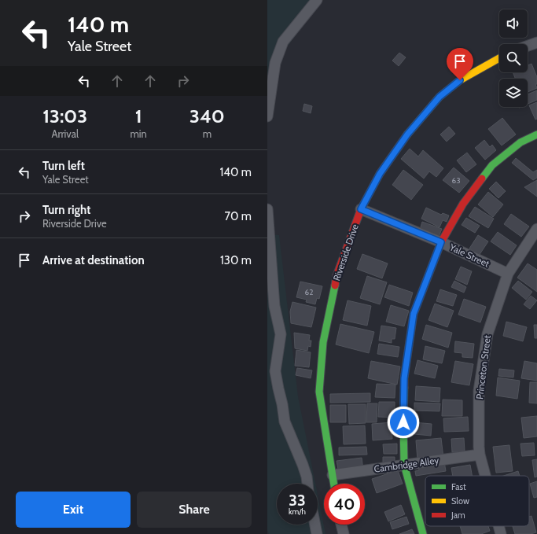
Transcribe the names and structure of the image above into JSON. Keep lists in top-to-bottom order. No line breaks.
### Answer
{"streets":{"street":["Riverside Drive","Yale Street","Princeton Street","Cambridge Alley"]},"crossings":[["Riverside Drive","Yale Street"],["Riverside Drive","Cambridge Alley"],["Yale Street","Princeton Street"],["Princeton Street","Cambridge Alley"]],"house_numbers":["63","62"],"legend":["Fast","Slow","Jam"],"page":{"turn":["140 m","Yale Street"],"eta":["13:03","Arrival","1","min","340","m"],"list":[{"name":"Turn left","note":"Yale Street","value":"140 m"},{"name":"Turn right","note":"Riverside Drive","value":"70 m"},{"name":"Arrive at destination","value":"130 m"}],"speed":"33 km/h","limit":"40","buttons":["Exit","Share"]}}
